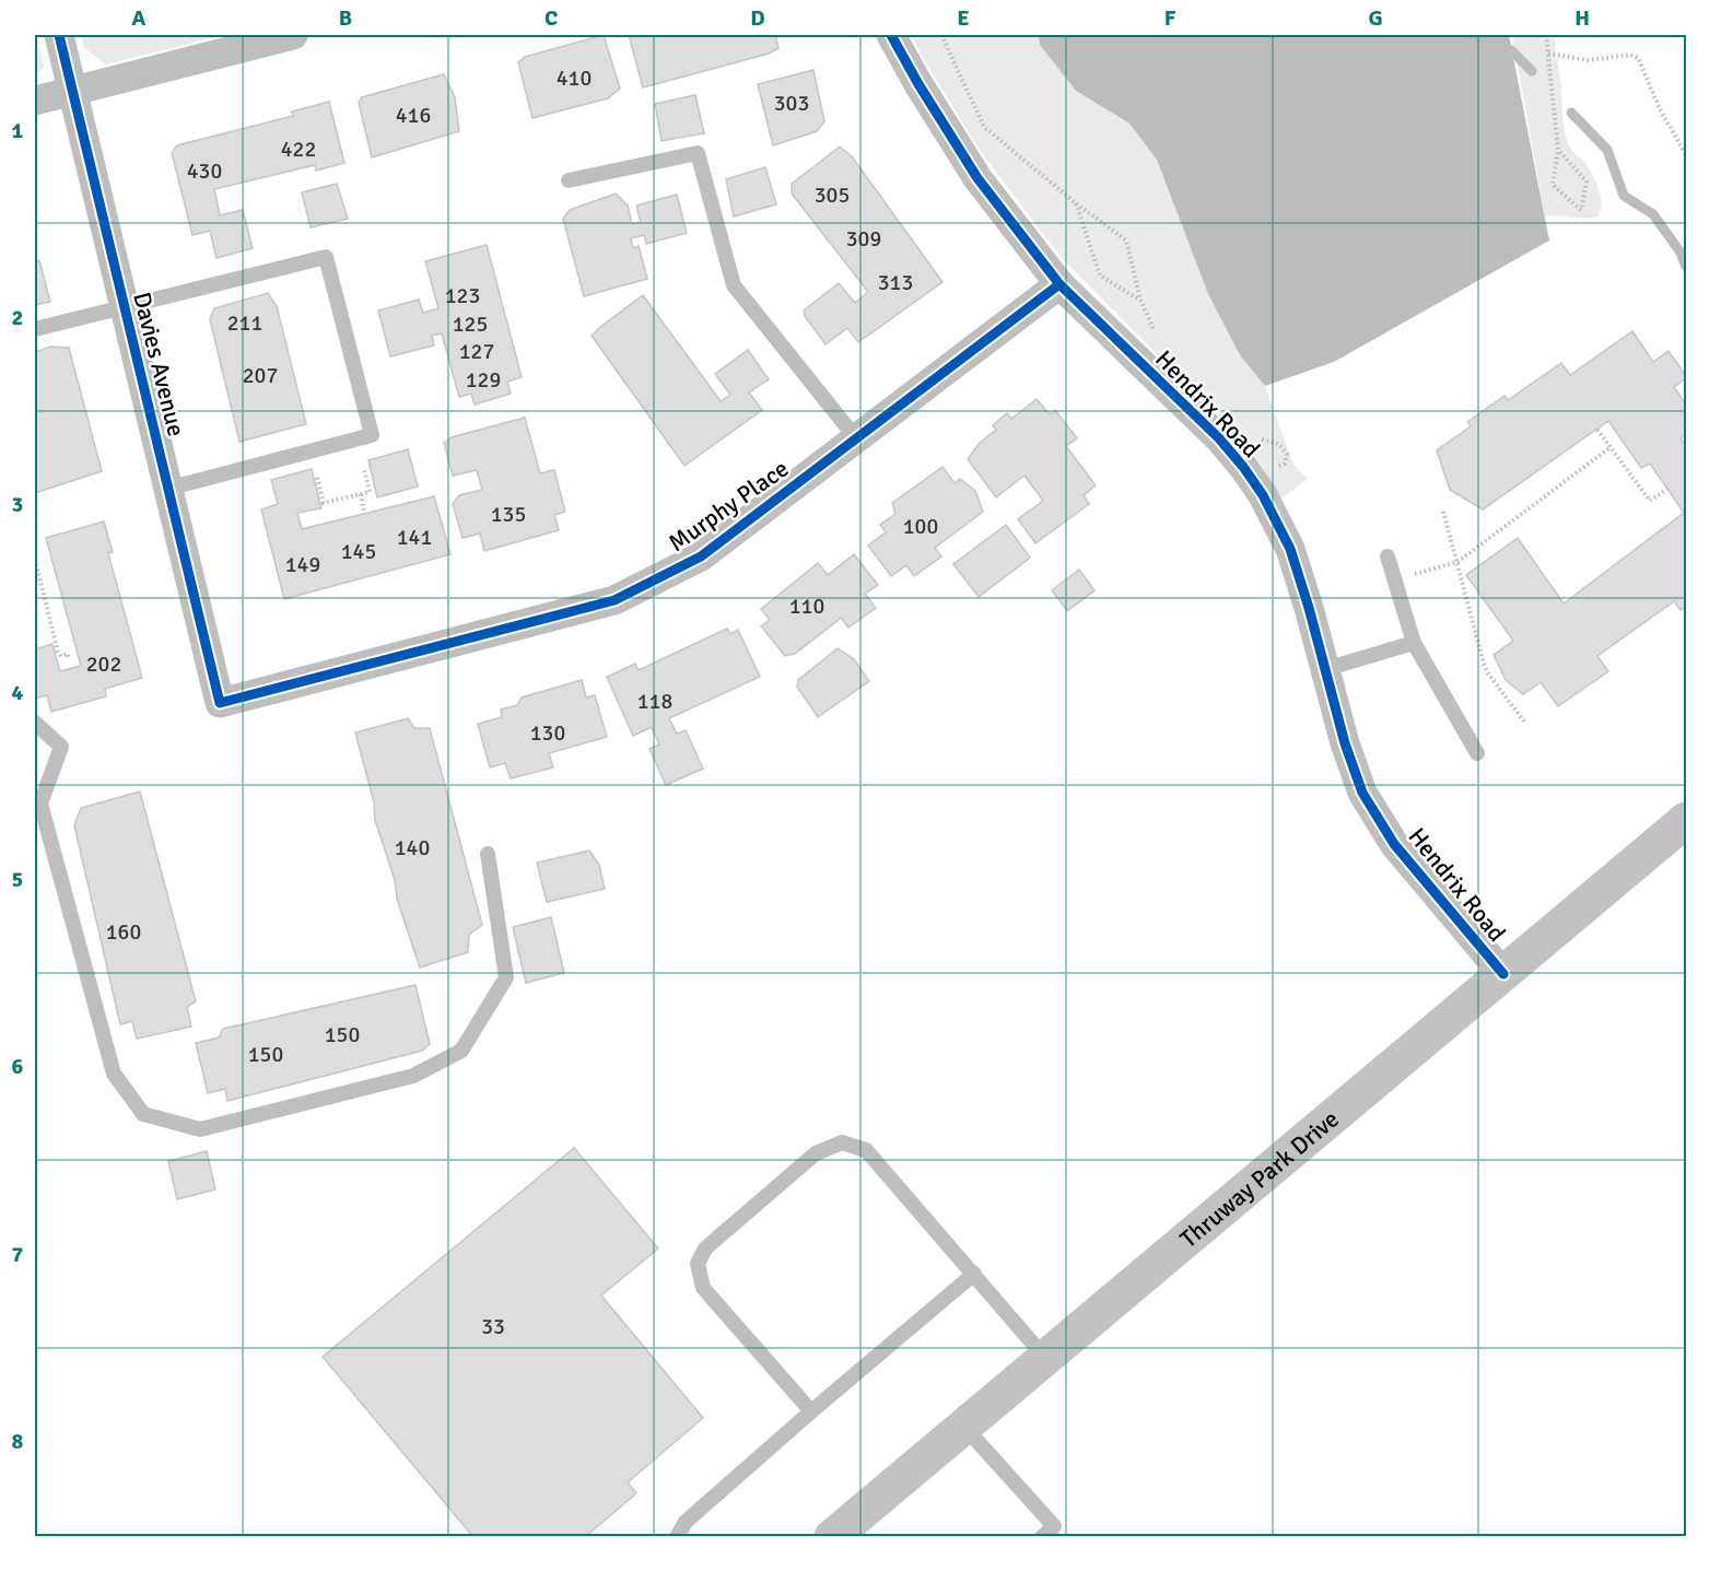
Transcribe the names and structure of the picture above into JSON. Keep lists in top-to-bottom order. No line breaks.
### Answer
{"streets":{"main road":["Thruway Park Drive"],"street":["Davies Avenue","Hendrix Road","Murphy Place"]},"crossings":[["Davies Avenue","Murphy Place"],["Hendrix Road","Murphy Place"],["Hendrix Road","Thruway Park Drive"]],"house_numbers":["410","303","416","422","430","305","309","313","123","211","125","127","207","129","135","100","141","145","149","110","202","118","130","140","160","150","150","33"],"grid":{"columns":["A","B","C","D","E","F","G","H"],"rows":["1","2","3","4","5","6","7","8"]}}
